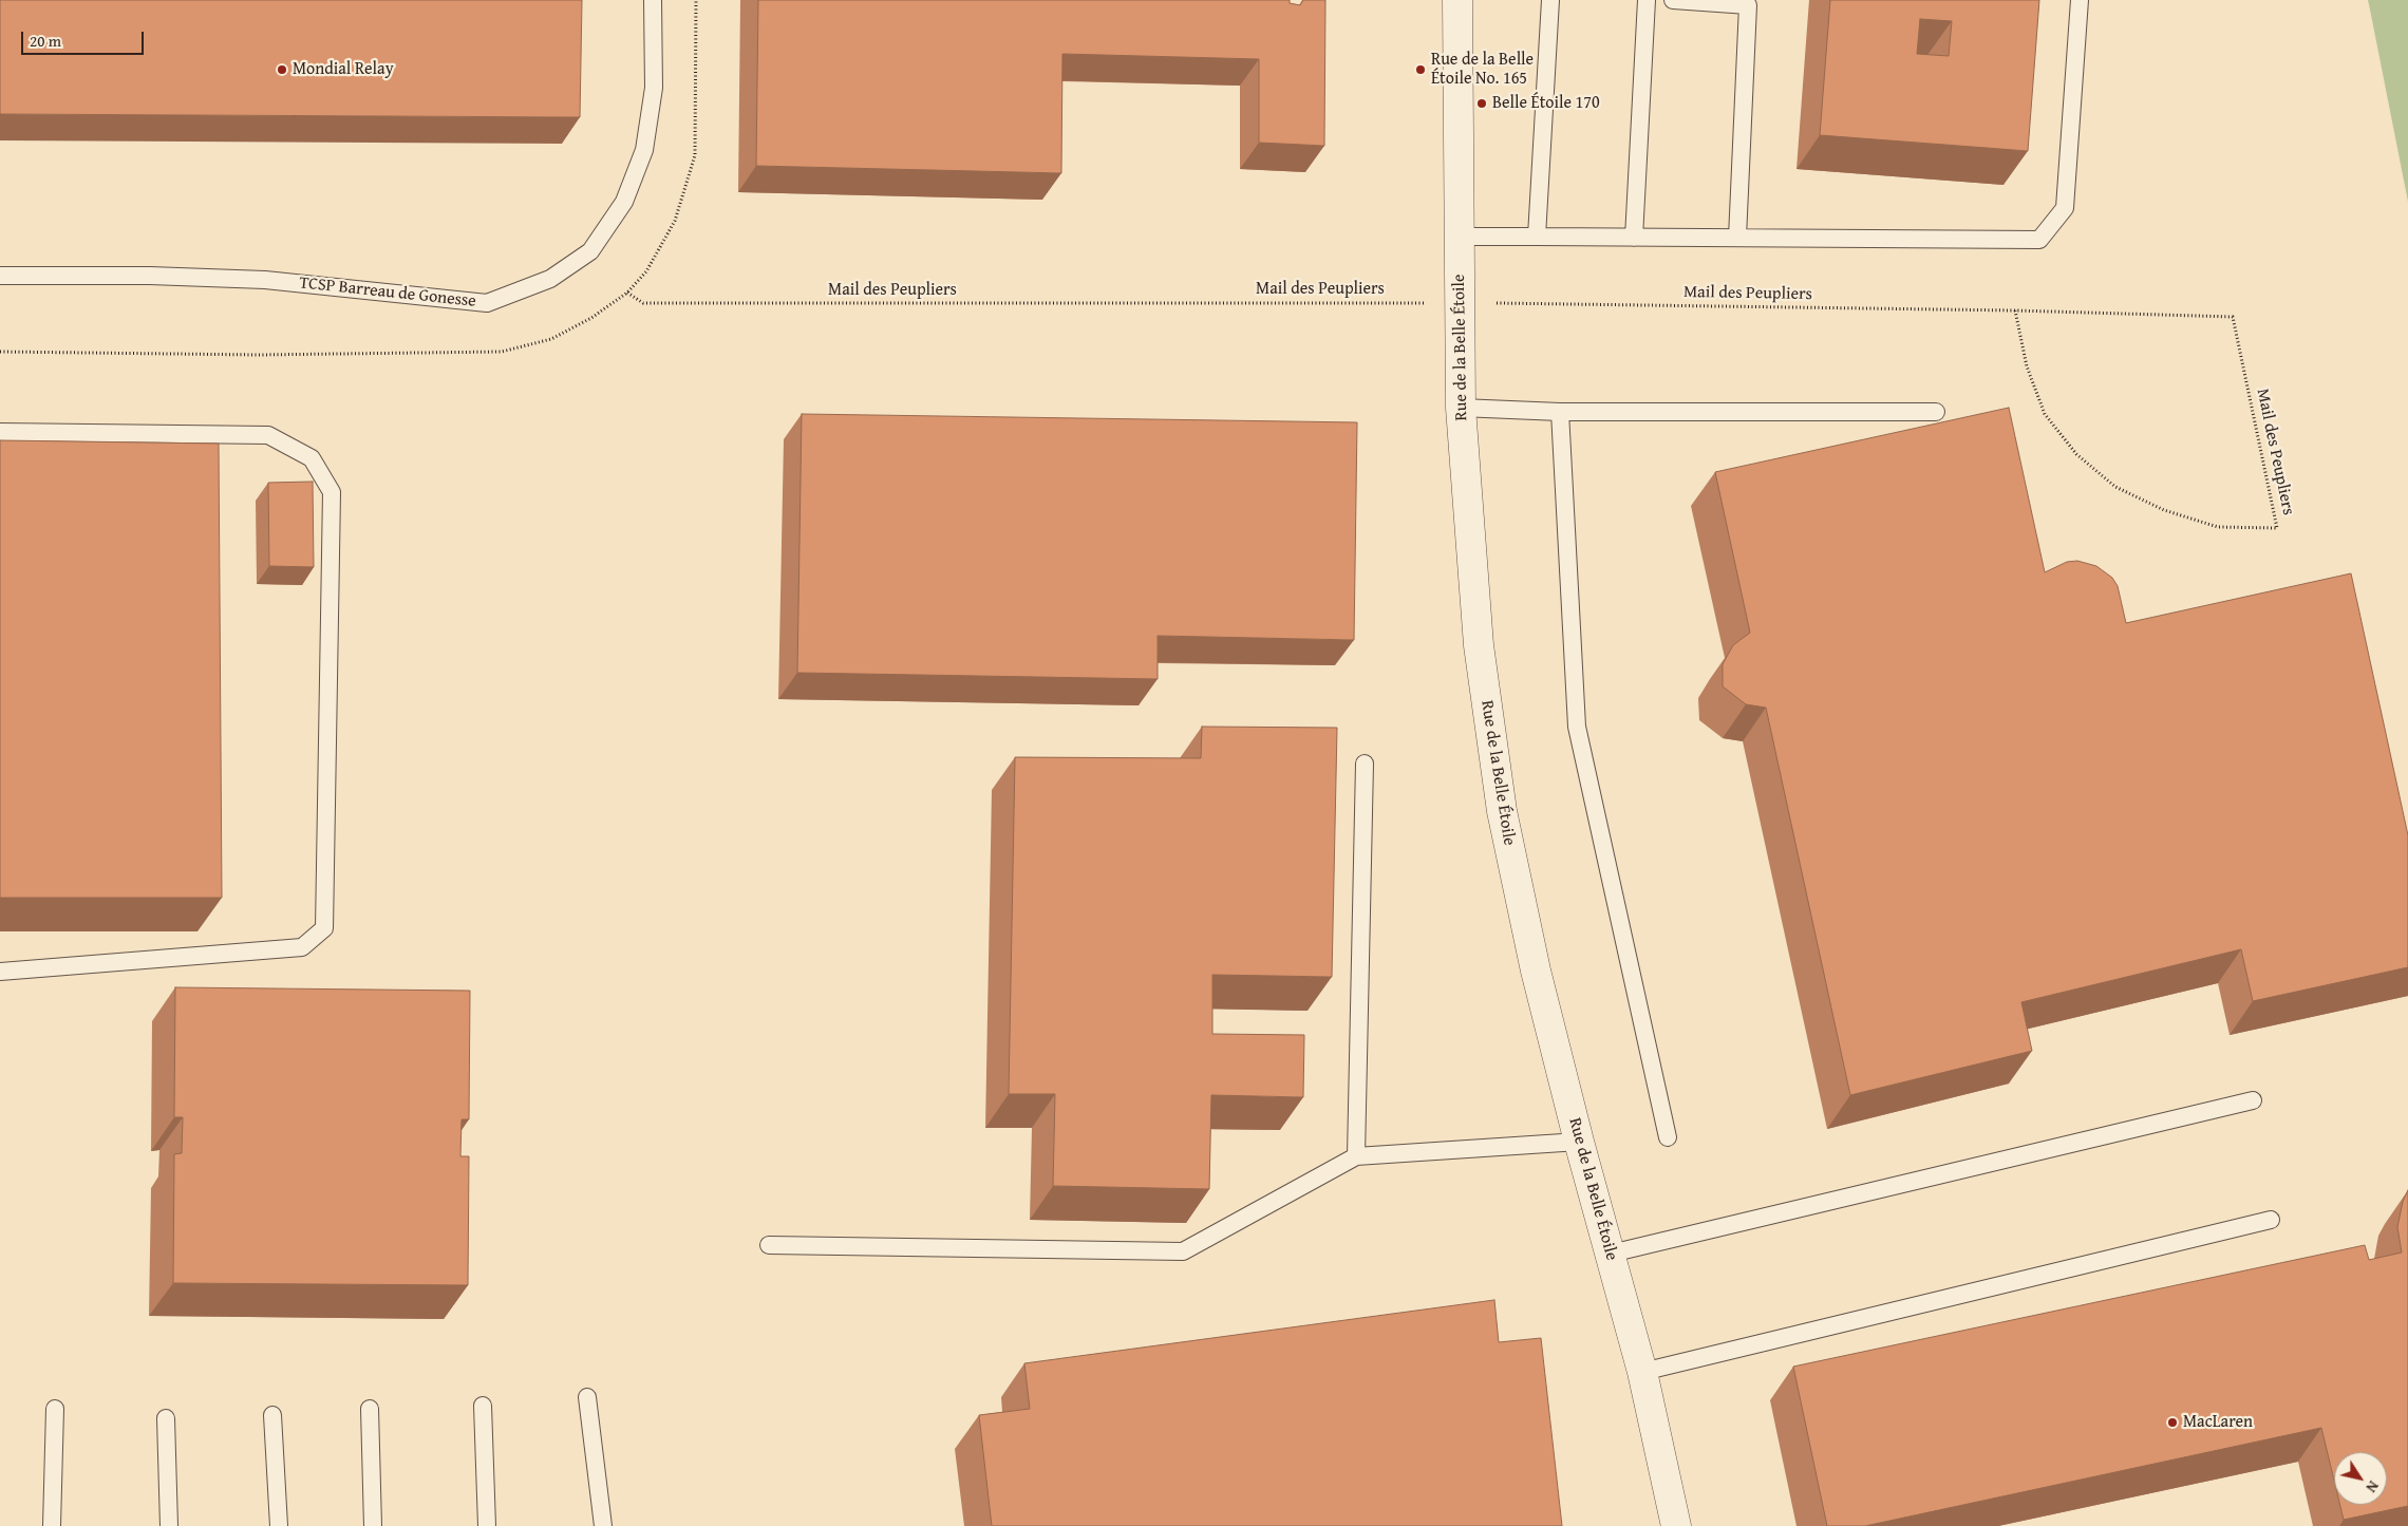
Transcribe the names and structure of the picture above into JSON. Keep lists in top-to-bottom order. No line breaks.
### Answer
{"streets":{"street":["Rue de la Belle Étoile"],"lane":["TCSP Barreau de Gonesse"],"path":["Mail des Peupliers"]},"crossings":[["Mail des Peupliers","Rue de la Belle Étoile"]],"places":["Mondial Relay","Rue de la Belle Étoile No. 165","Belle Étoile 170","MacLaren"],"scale_bar":"20 m","north":"bottom right"}
